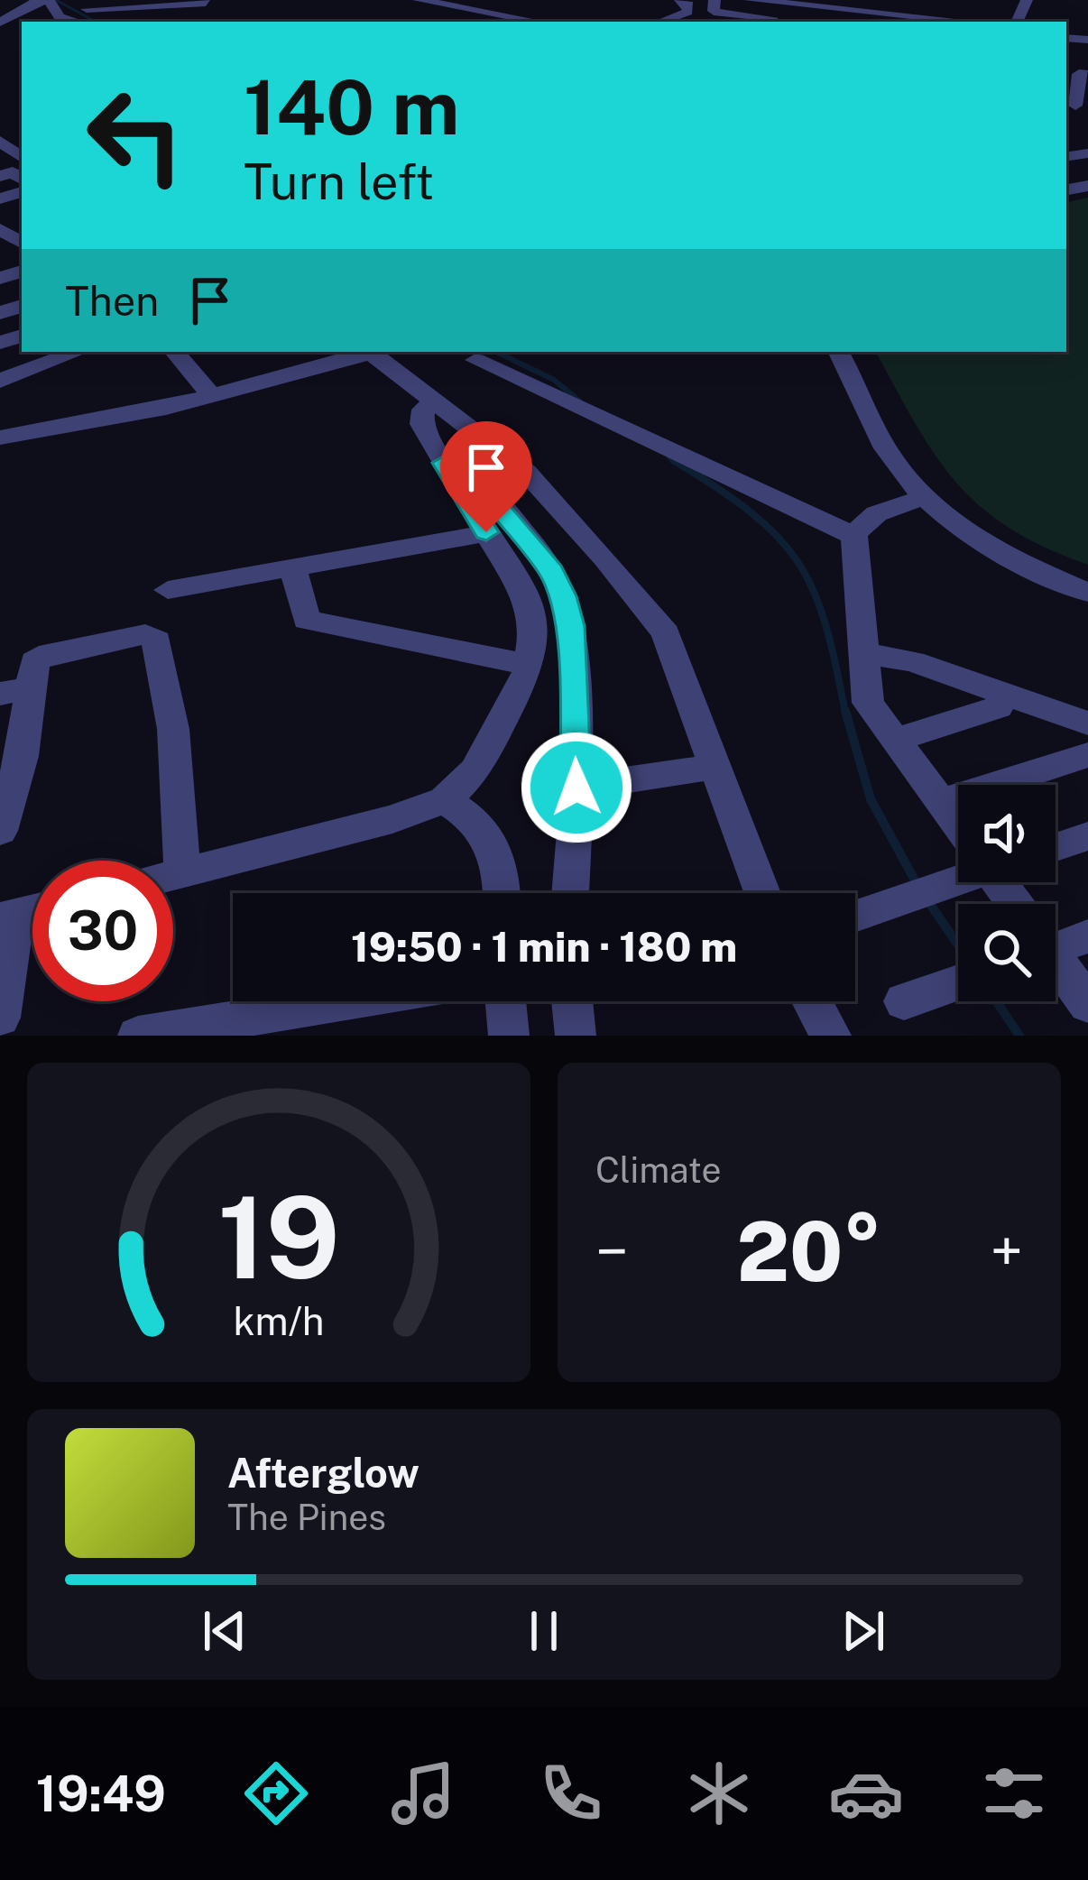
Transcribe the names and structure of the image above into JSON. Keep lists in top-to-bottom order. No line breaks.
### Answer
{"page":{"turn":["140 m","Turn left"],"then":"Then","limit":"30","trip":"19:50 · 1 min · 180 m","tile":"Climate","heat":["−","20°","+"],"song":["Afterglow","The Pines"],"tabs":"19:49","gauge":["19","km/h"]}}
